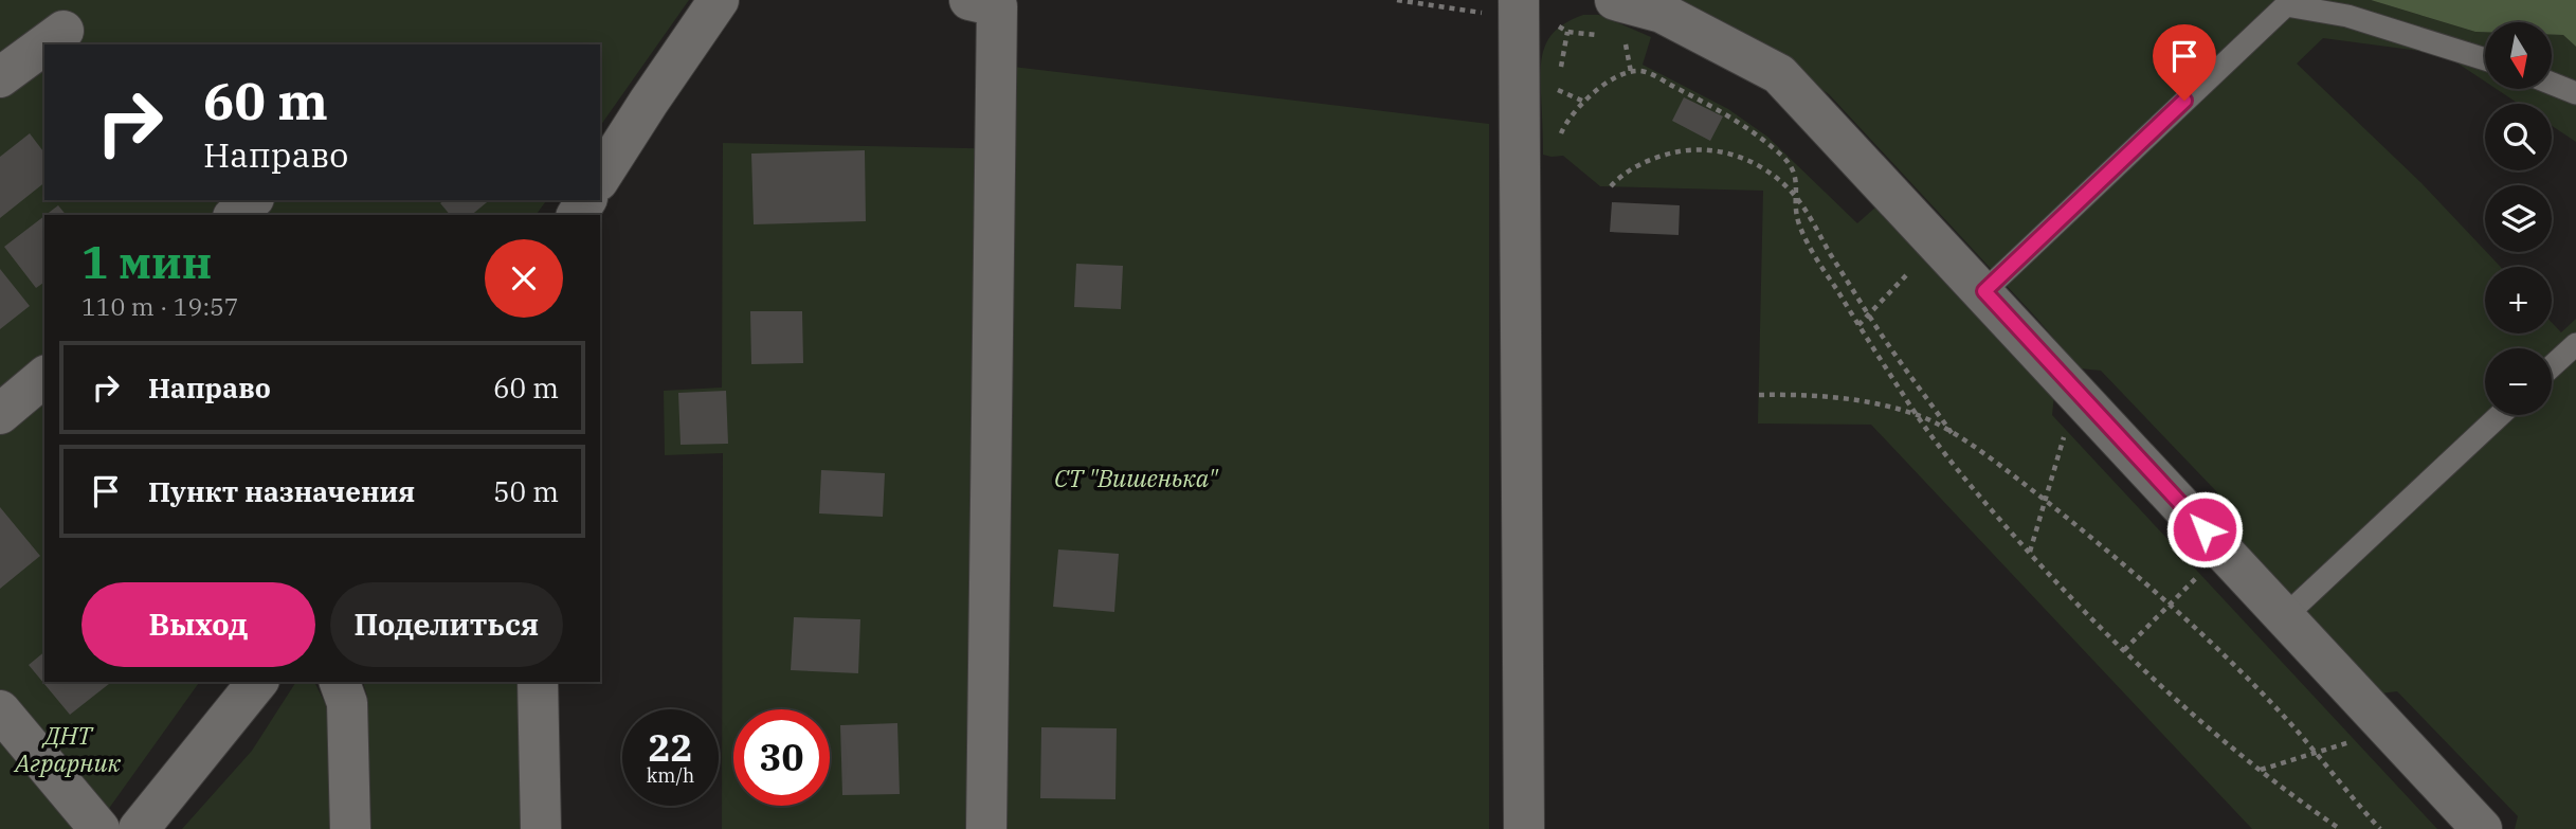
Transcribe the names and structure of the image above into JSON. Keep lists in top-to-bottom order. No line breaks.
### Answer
{"parks":["СТ \"Вишенька\"","ДНТ Аграрник"],"north":"bottom","page":{"map_buttons":["+","−"],"turn":["60 m","Направо"],"heading":["1 мин","110 m · 19:57"],"list":[{"name":"Направо","value":"60 m"},{"name":"Пункт назначения","value":"50 m"}],"buttons":["Выход","Поделиться"],"speed":"22 km/h","limit":"30"}}
